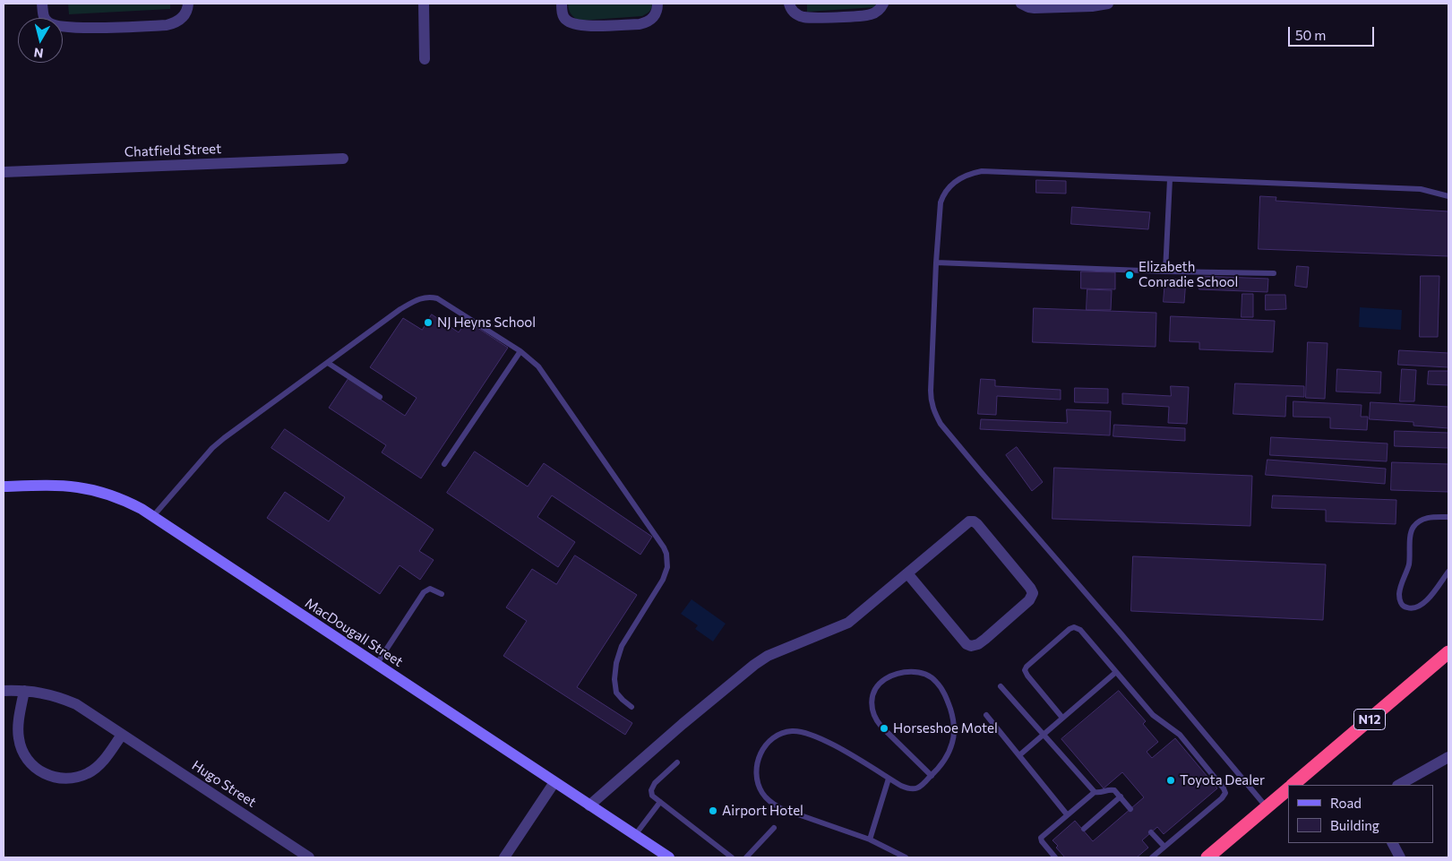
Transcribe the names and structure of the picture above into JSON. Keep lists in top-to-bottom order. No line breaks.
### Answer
{"streets":{"highway":["N12"],"street":["Chatfield Street","MacDougall Street","Hugo Street"]},"places":["Elizabeth Conradie School","NJ Heyns School","Horseshoe Motel","Toyota Dealer","Airport Hotel"],"legend":["Road","Building"],"scale_bar":"50 m","north":"bottom"}
